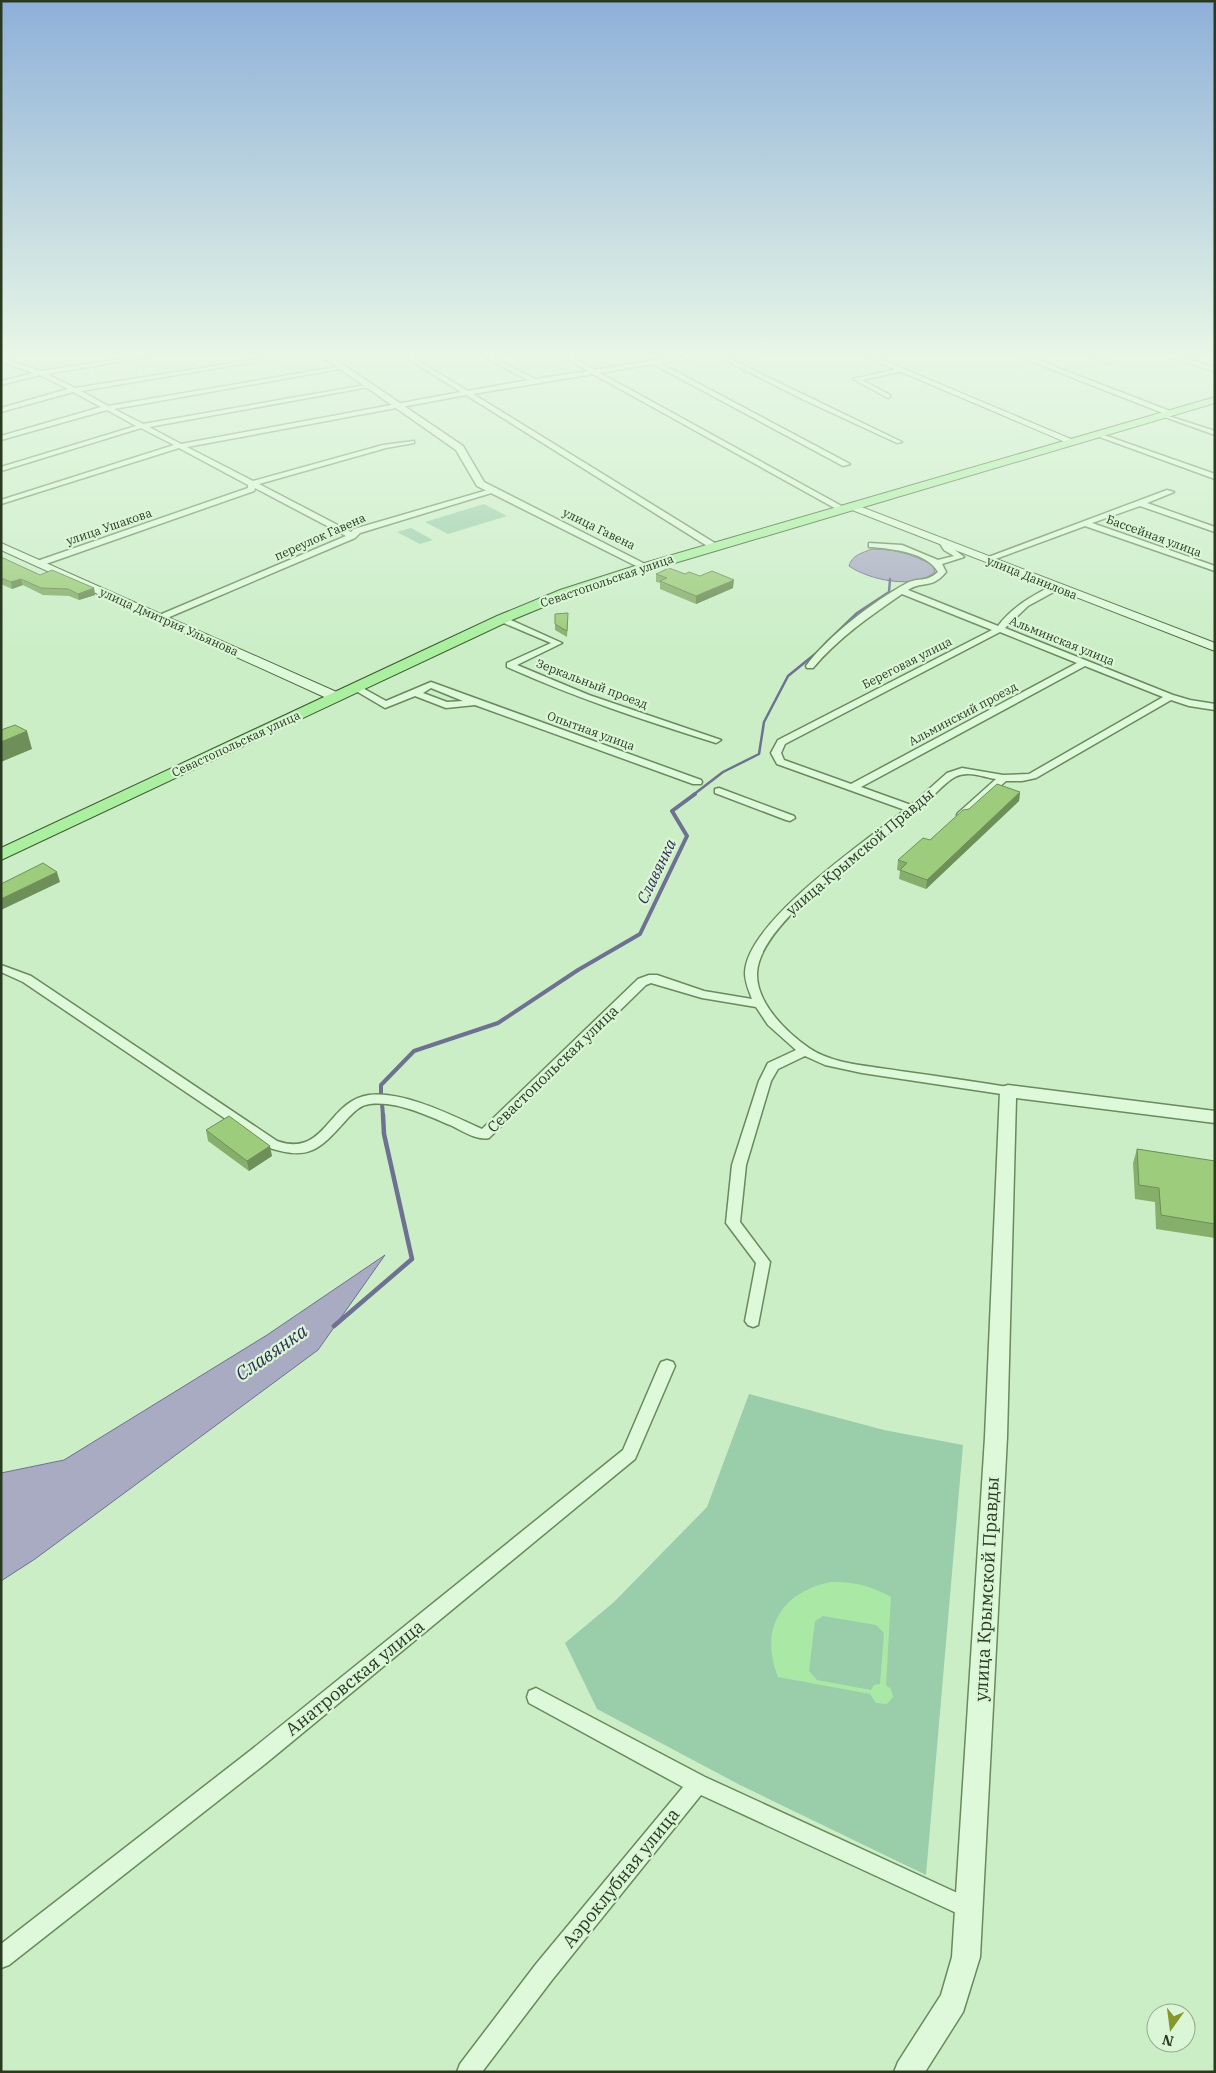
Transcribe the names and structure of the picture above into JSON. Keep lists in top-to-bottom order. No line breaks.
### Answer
{"streets":{"main road":["улица Данилова","Севастопольская улица","улица Дмитрия Ульянова"],"street":["улица Ушакова","улица Гавена","Бассейная улица","переулок Гавена","Альминская улица","Береговая улица","Зеркальный проезд","Альминский проезд","Опытная улица","улица Крымской Правды","Анатровская улица","Аэроклубная улица"]},"crossings":[["улица Ушакова","улица Дмитрия Ульянова"],["улица Гавена","переулок Гавена"],["улица Гавена","Севастопольская улица"],["переулок Гавена","улица Дмитрия Ульянова"],["улица Данилова","Севастопольская улица"],["улица Данилова","Береговая улица"],["Севастопольская улица","улица Дмитрия Ульянова"],["Севастопольская улица","Зеркальный проезд"],["Севастопольская улица","Опытная улица"],["Севастопольская улица","улица Крымской Правды"],["Альминская улица","Береговая улица"],["Альминская улица","Альминский проезд"],["Альминская улица","улица Крымской Правды"],["Береговая улица","Альминский проезд"]],"water":["Славянка"],"north":"bottom"}
